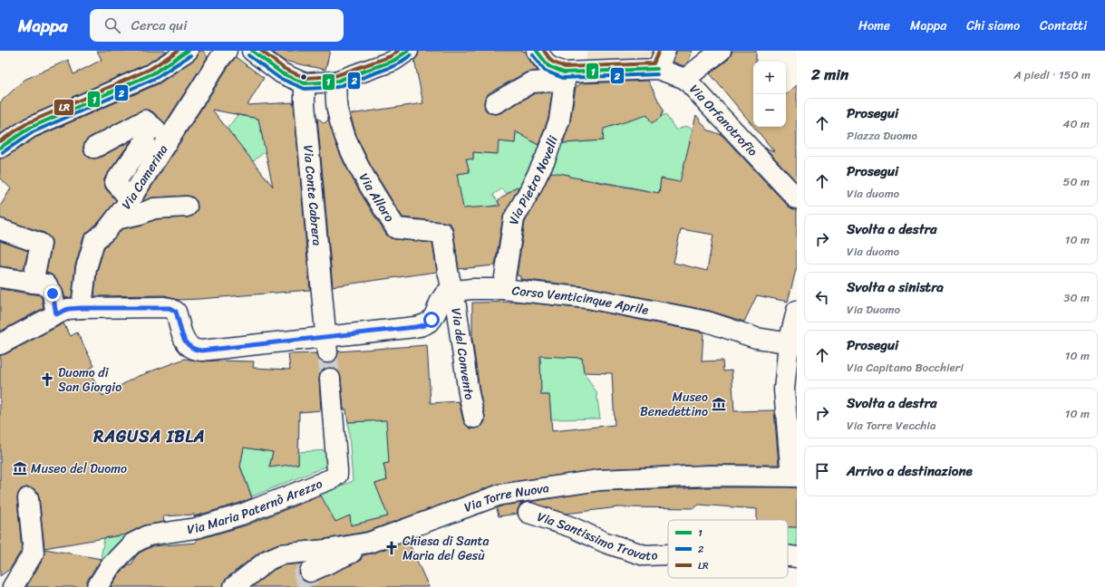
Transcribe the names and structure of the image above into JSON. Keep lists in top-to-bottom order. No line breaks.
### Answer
{"streets":{"street":["Via Orfanotrofio","Via Camerina","Via Pietro Novelli","Via Conte Cabrera","Via Alloro","Corso Venticinque Aprile","Via del Convento","Via Torre Nuova","Via Maria Paternò Arezzo","Via Santissimo Trovato"]},"crossings":[["Via Orfanotrofio","Via Pietro Novelli"],["Via Pietro Novelli","Corso Venticinque Aprile"],["Via Alloro","Corso Venticinque Aprile"],["Via Alloro","Via del Convento"],["Corso Venticinque Aprile","Via del Convento"]],"districts":["RAGUSA IBLA"],"places":{"church":["Duomo di San Giorgio","Chiesa di Santa Maria del Gesù"],"museum":["Museo Benedettino","Museo del Duomo"]},"lines":["transit line 1","transit line LR","transit line 2"],"legend":["1","2","LR"],"page":{"header":"Mappa","search":"Cerca qui","nav":["Home","Mappa","Chi siamo","Contatti"],"heading":["2 min","A piedi · 150 m"],"map_buttons":["+","−"],"list":[["Prosegui","Piazza Duomo","40 m"],["Prosegui","Via duomo","50 m"],["Svolta a destra","Via duomo","10 m"],["Svolta a sinistra","Via Duomo","30 m"],["Prosegui","Via Capitano Bocchieri","10 m"],["Svolta a destra","Via Torre Vecchia","10 m"],"Arrivo a destinazione"]}}
